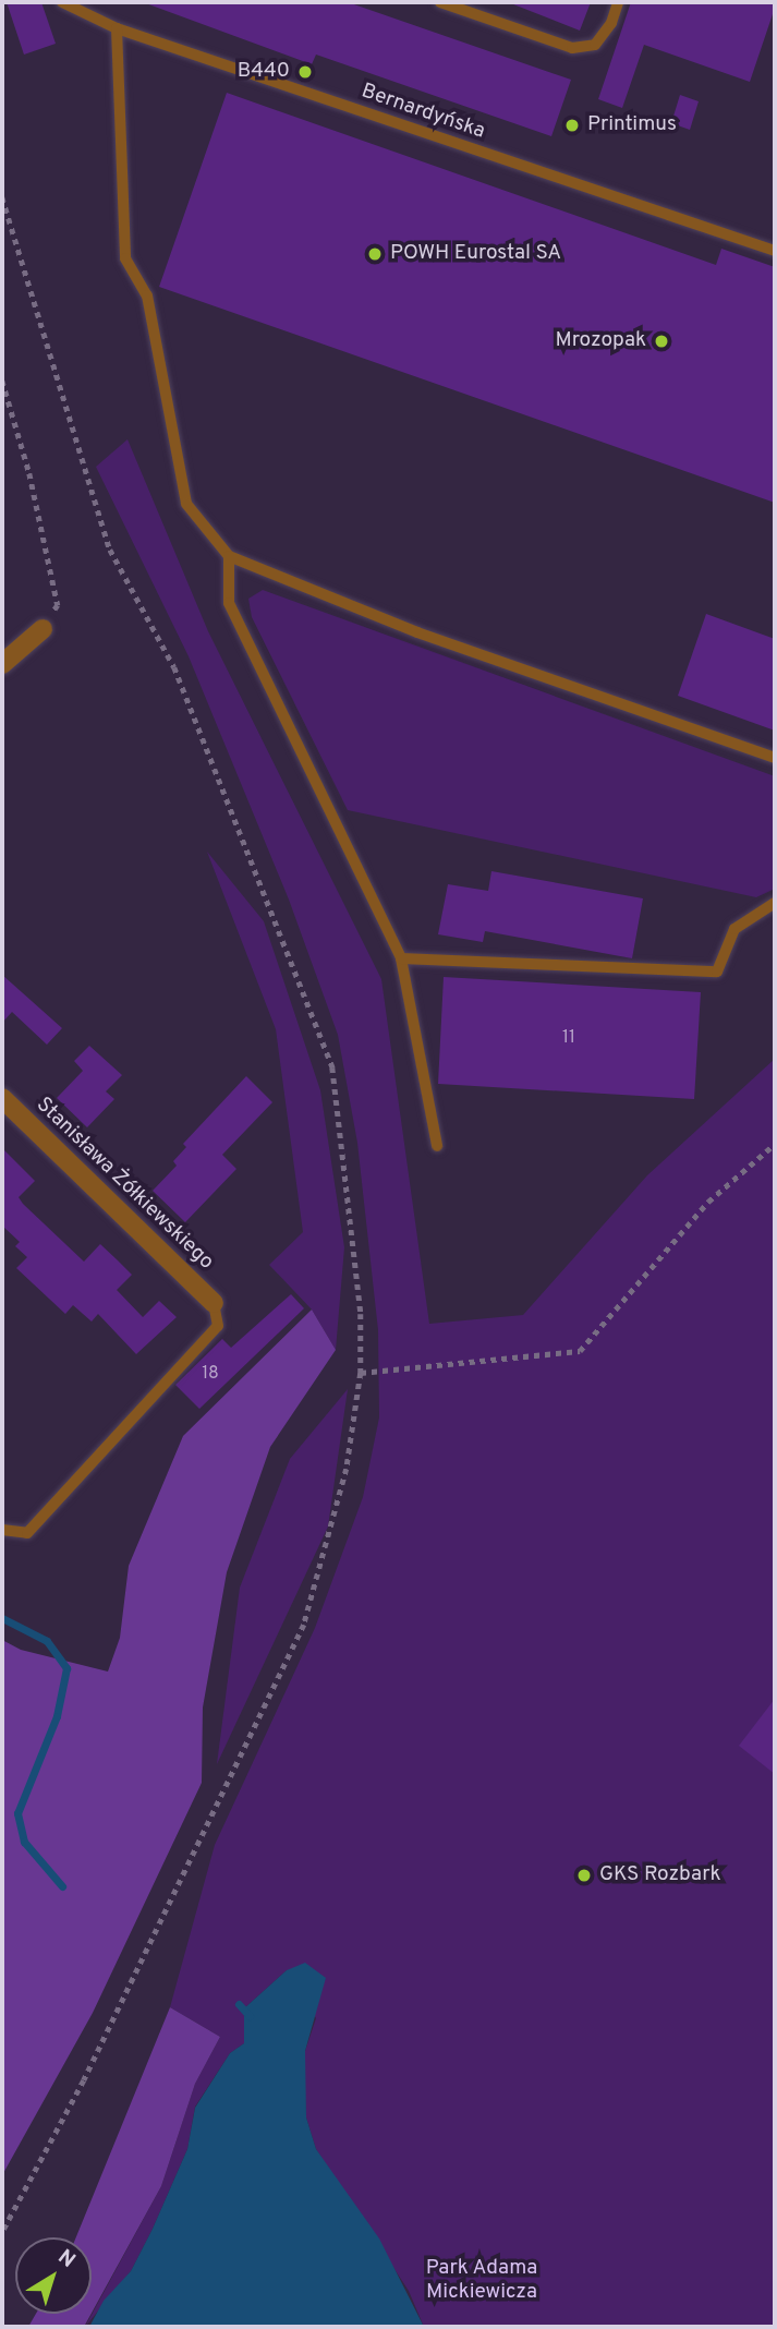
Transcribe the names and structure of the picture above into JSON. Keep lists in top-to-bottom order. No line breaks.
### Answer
{"streets":{"street":["Stanisława Żółkiewskiego"],"lane":["Bernardyńska"]},"parks":["Park Adama Mickiewicza"],"places":["B440","Printimus","POWH Eurostal SA","Mrozopak","GKS Rozbark"],"house_numbers":["11","18"],"north":"top right"}
